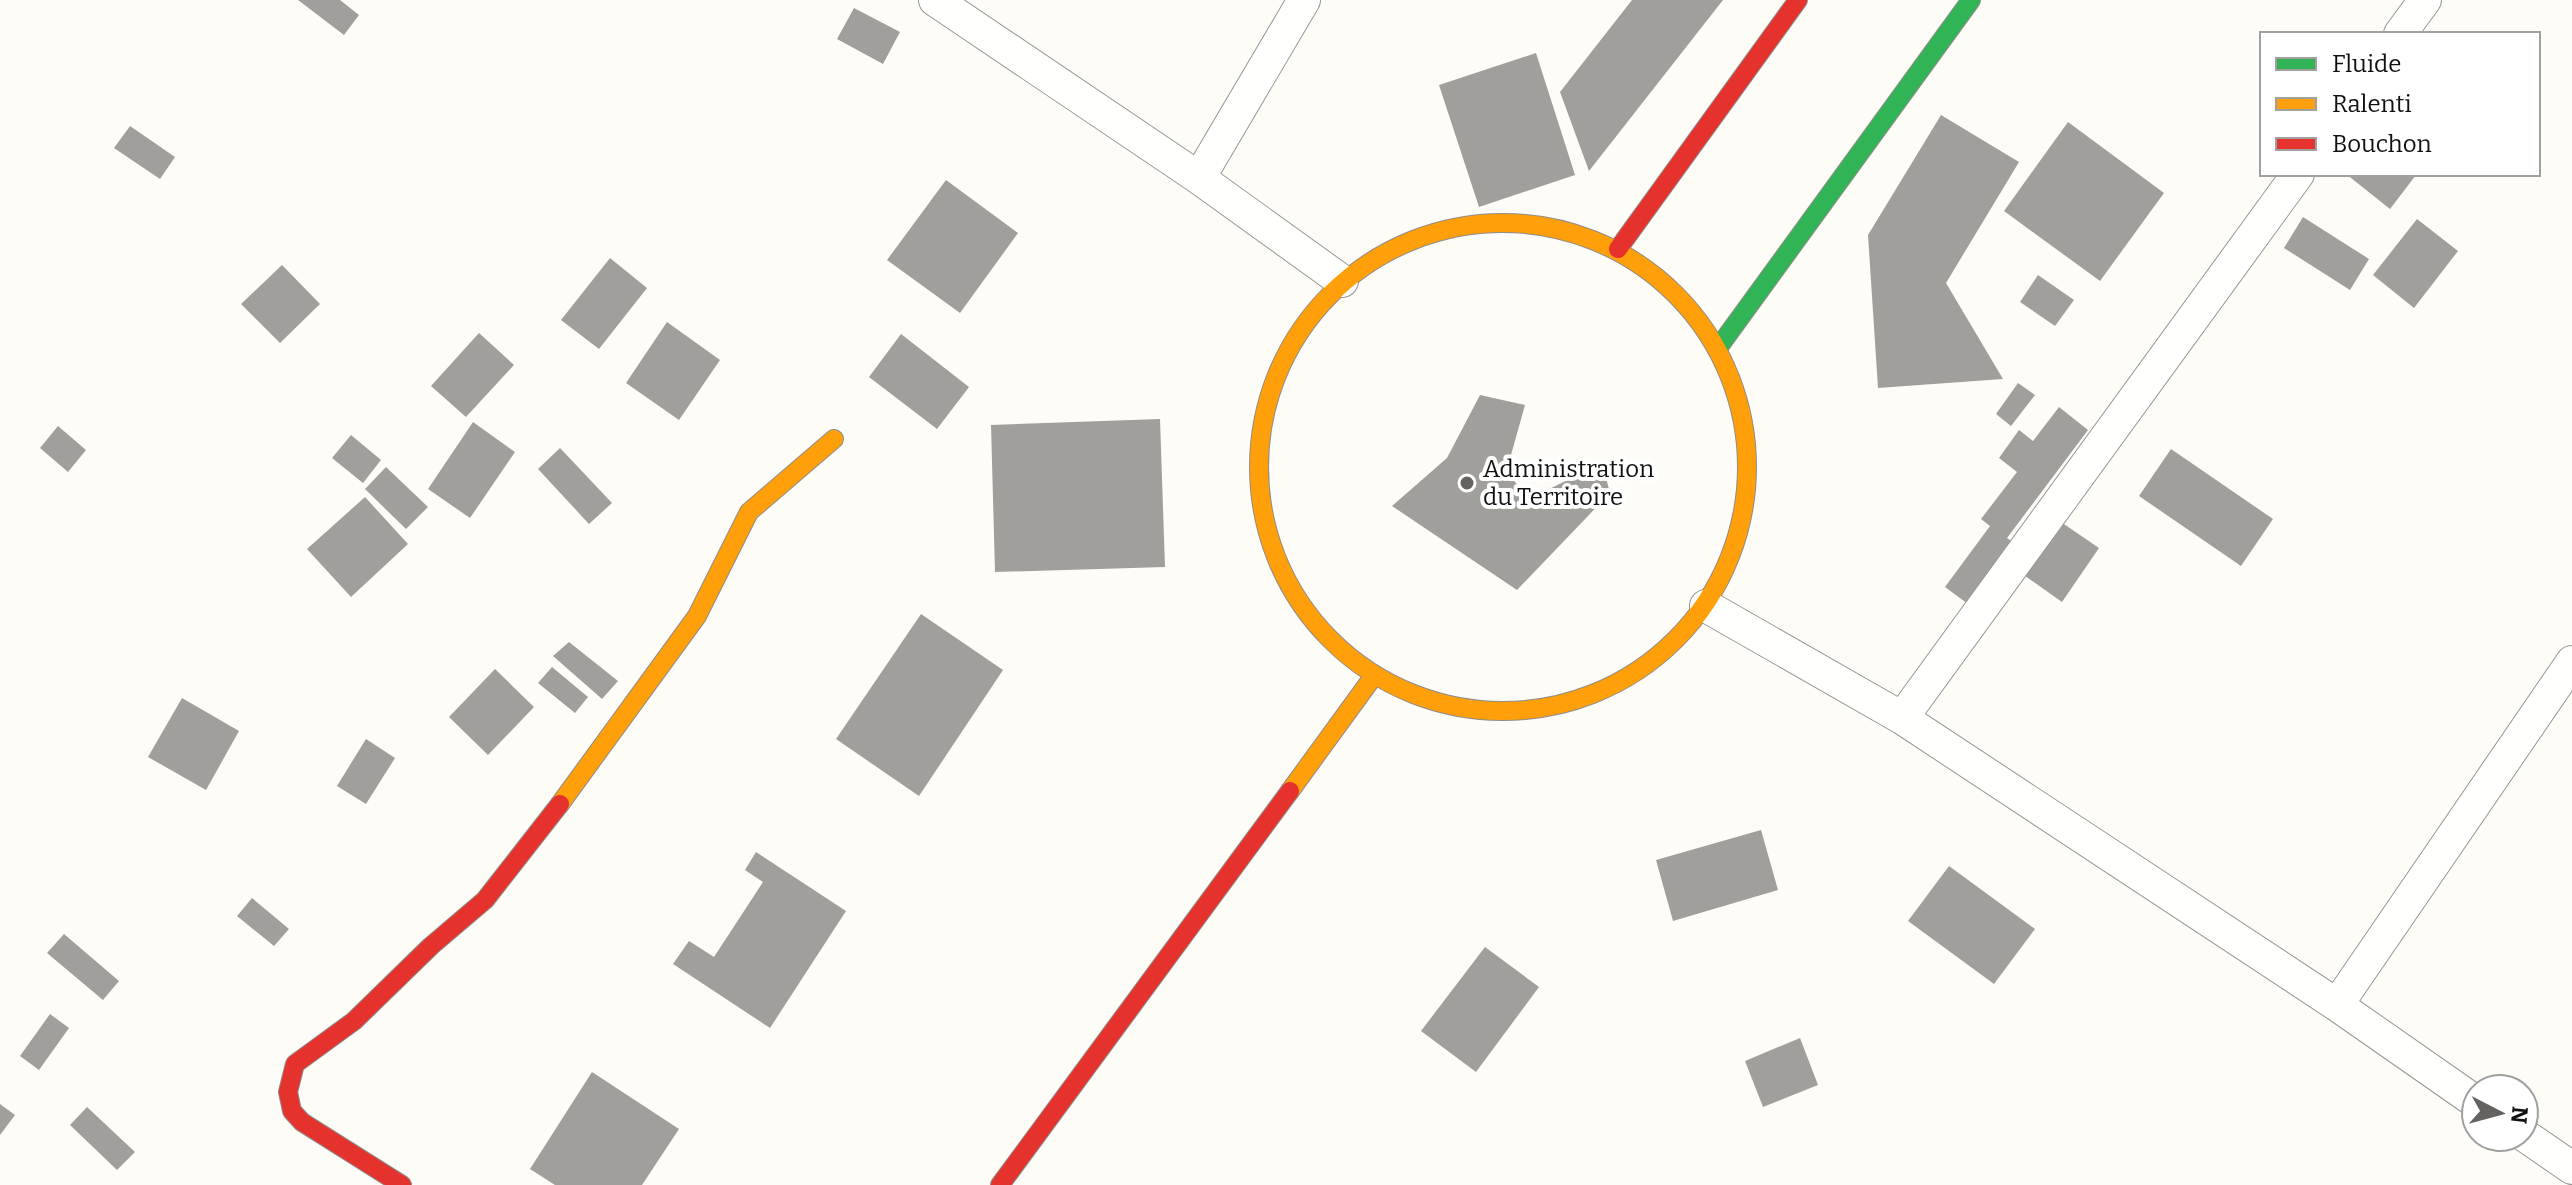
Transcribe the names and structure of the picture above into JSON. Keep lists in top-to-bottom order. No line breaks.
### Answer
{"places":["Administration du Territoire"],"legend":["Fluide","Ralenti","Bouchon"],"north":"right"}
